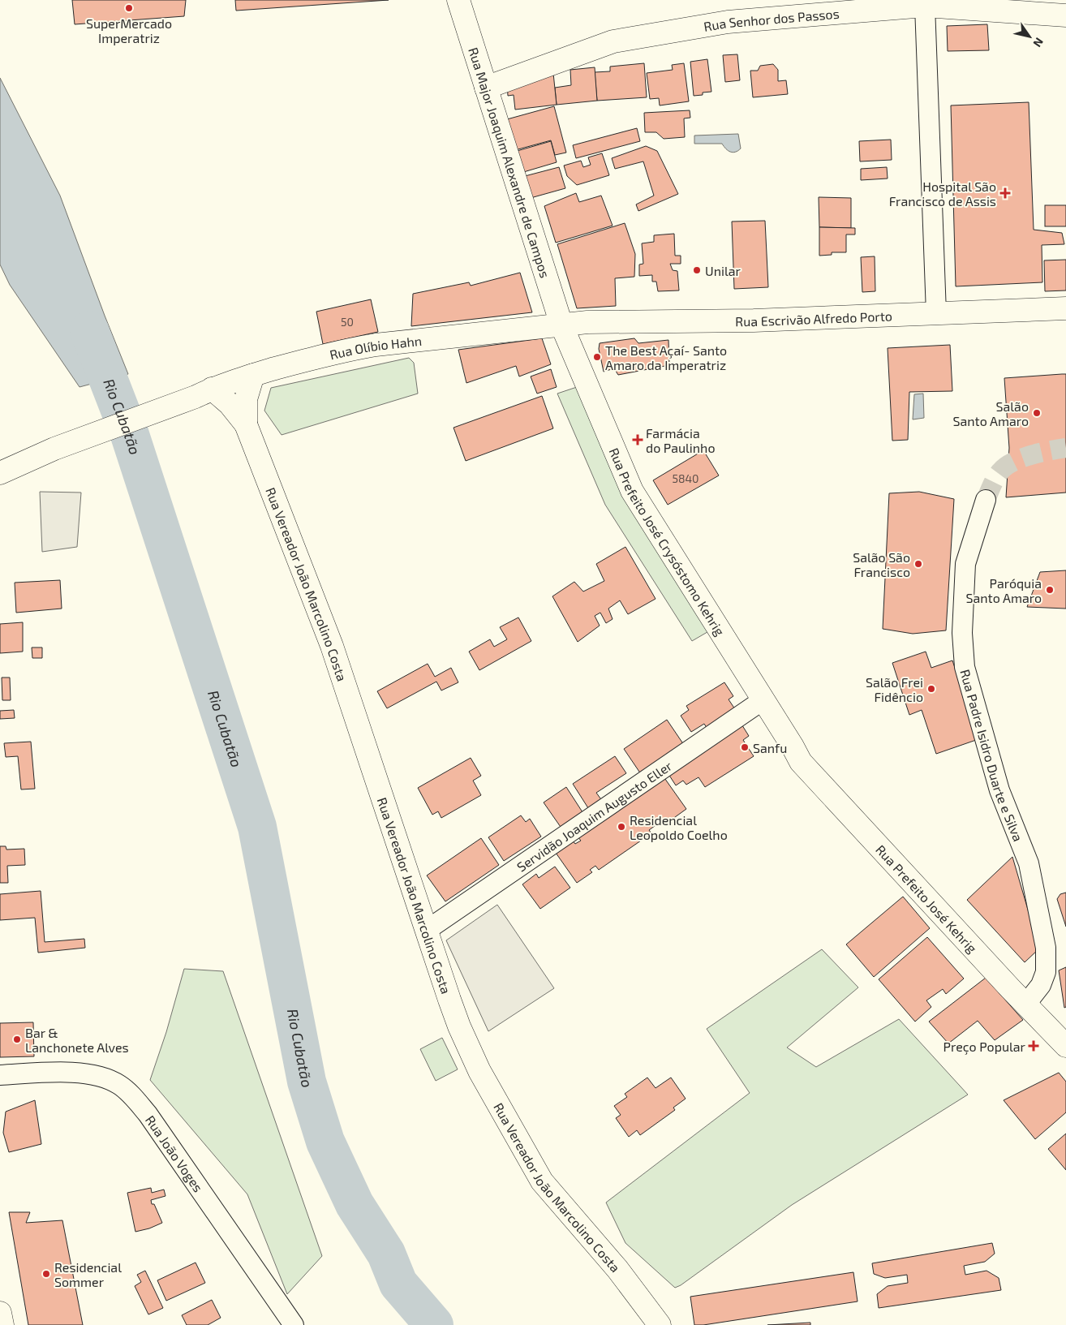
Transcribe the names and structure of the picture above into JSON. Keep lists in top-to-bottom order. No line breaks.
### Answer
{"streets":{"main road":["Rua Senhor dos Passos","Rua Major Joaquim Alexandre de Campos","Rua Escrivão Alfredo Porto","Rua Olíbio Hahn","Rua Prefeito José Crysóstomo Kehrig","Rua Vereador João Marcolino Costa","Rua Prefeito José Kehrig"],"street":["Rua Padre Isidro Duarte e Silva","Servidão Joaquim Augusto Eller","Rua João Voges"]},"crossings":[["Rua Senhor dos Passos","Rua Major Joaquim Alexandre de Campos"],["Rua Major Joaquim Alexandre de Campos","Rua Escrivão Alfredo Porto"],["Rua Major Joaquim Alexandre de Campos","Rua Olíbio Hahn"],["Rua Major Joaquim Alexandre de Campos","Rua Prefeito José Crysóstomo Kehrig"],["Rua Escrivão Alfredo Porto","Rua Olíbio Hahn"],["Rua Escrivão Alfredo Porto","Rua Prefeito José Crysóstomo Kehrig"],["Rua Olíbio Hahn","Rua Prefeito José Crysóstomo Kehrig"],["Rua Olíbio Hahn","Rua Vereador João Marcolino Costa"],["Rua Prefeito José Crysóstomo Kehrig","Servidão Joaquim Augusto Eller"],["Rua Prefeito José Crysóstomo Kehrig","Rua Prefeito José Kehrig"],["Rua Vereador João Marcolino Costa","Servidão Joaquim Augusto Eller"],["Rua Padre Isidro Duarte e Silva","Rua Prefeito José Kehrig"]],"water":["Rio Cubatão"],"places":{"other":["SuperMercado Imperatriz","Unilar","The Best Açaí- Santo Amaro da Imperatriz","Salão Santo Amaro","Salão São Francisco","Paróquia Santo Amaro","Salão Frei Fidêncio","Sanfu","Residencial Leopoldo Coelho","Bar & Lanchonete Alves","Residencial Sommer"],"health":["Hospital São Francisco de Assis","Farmácia do Paulinho","Preço Popular"]},"house_numbers":["50","5840"],"north":"bottom right"}
